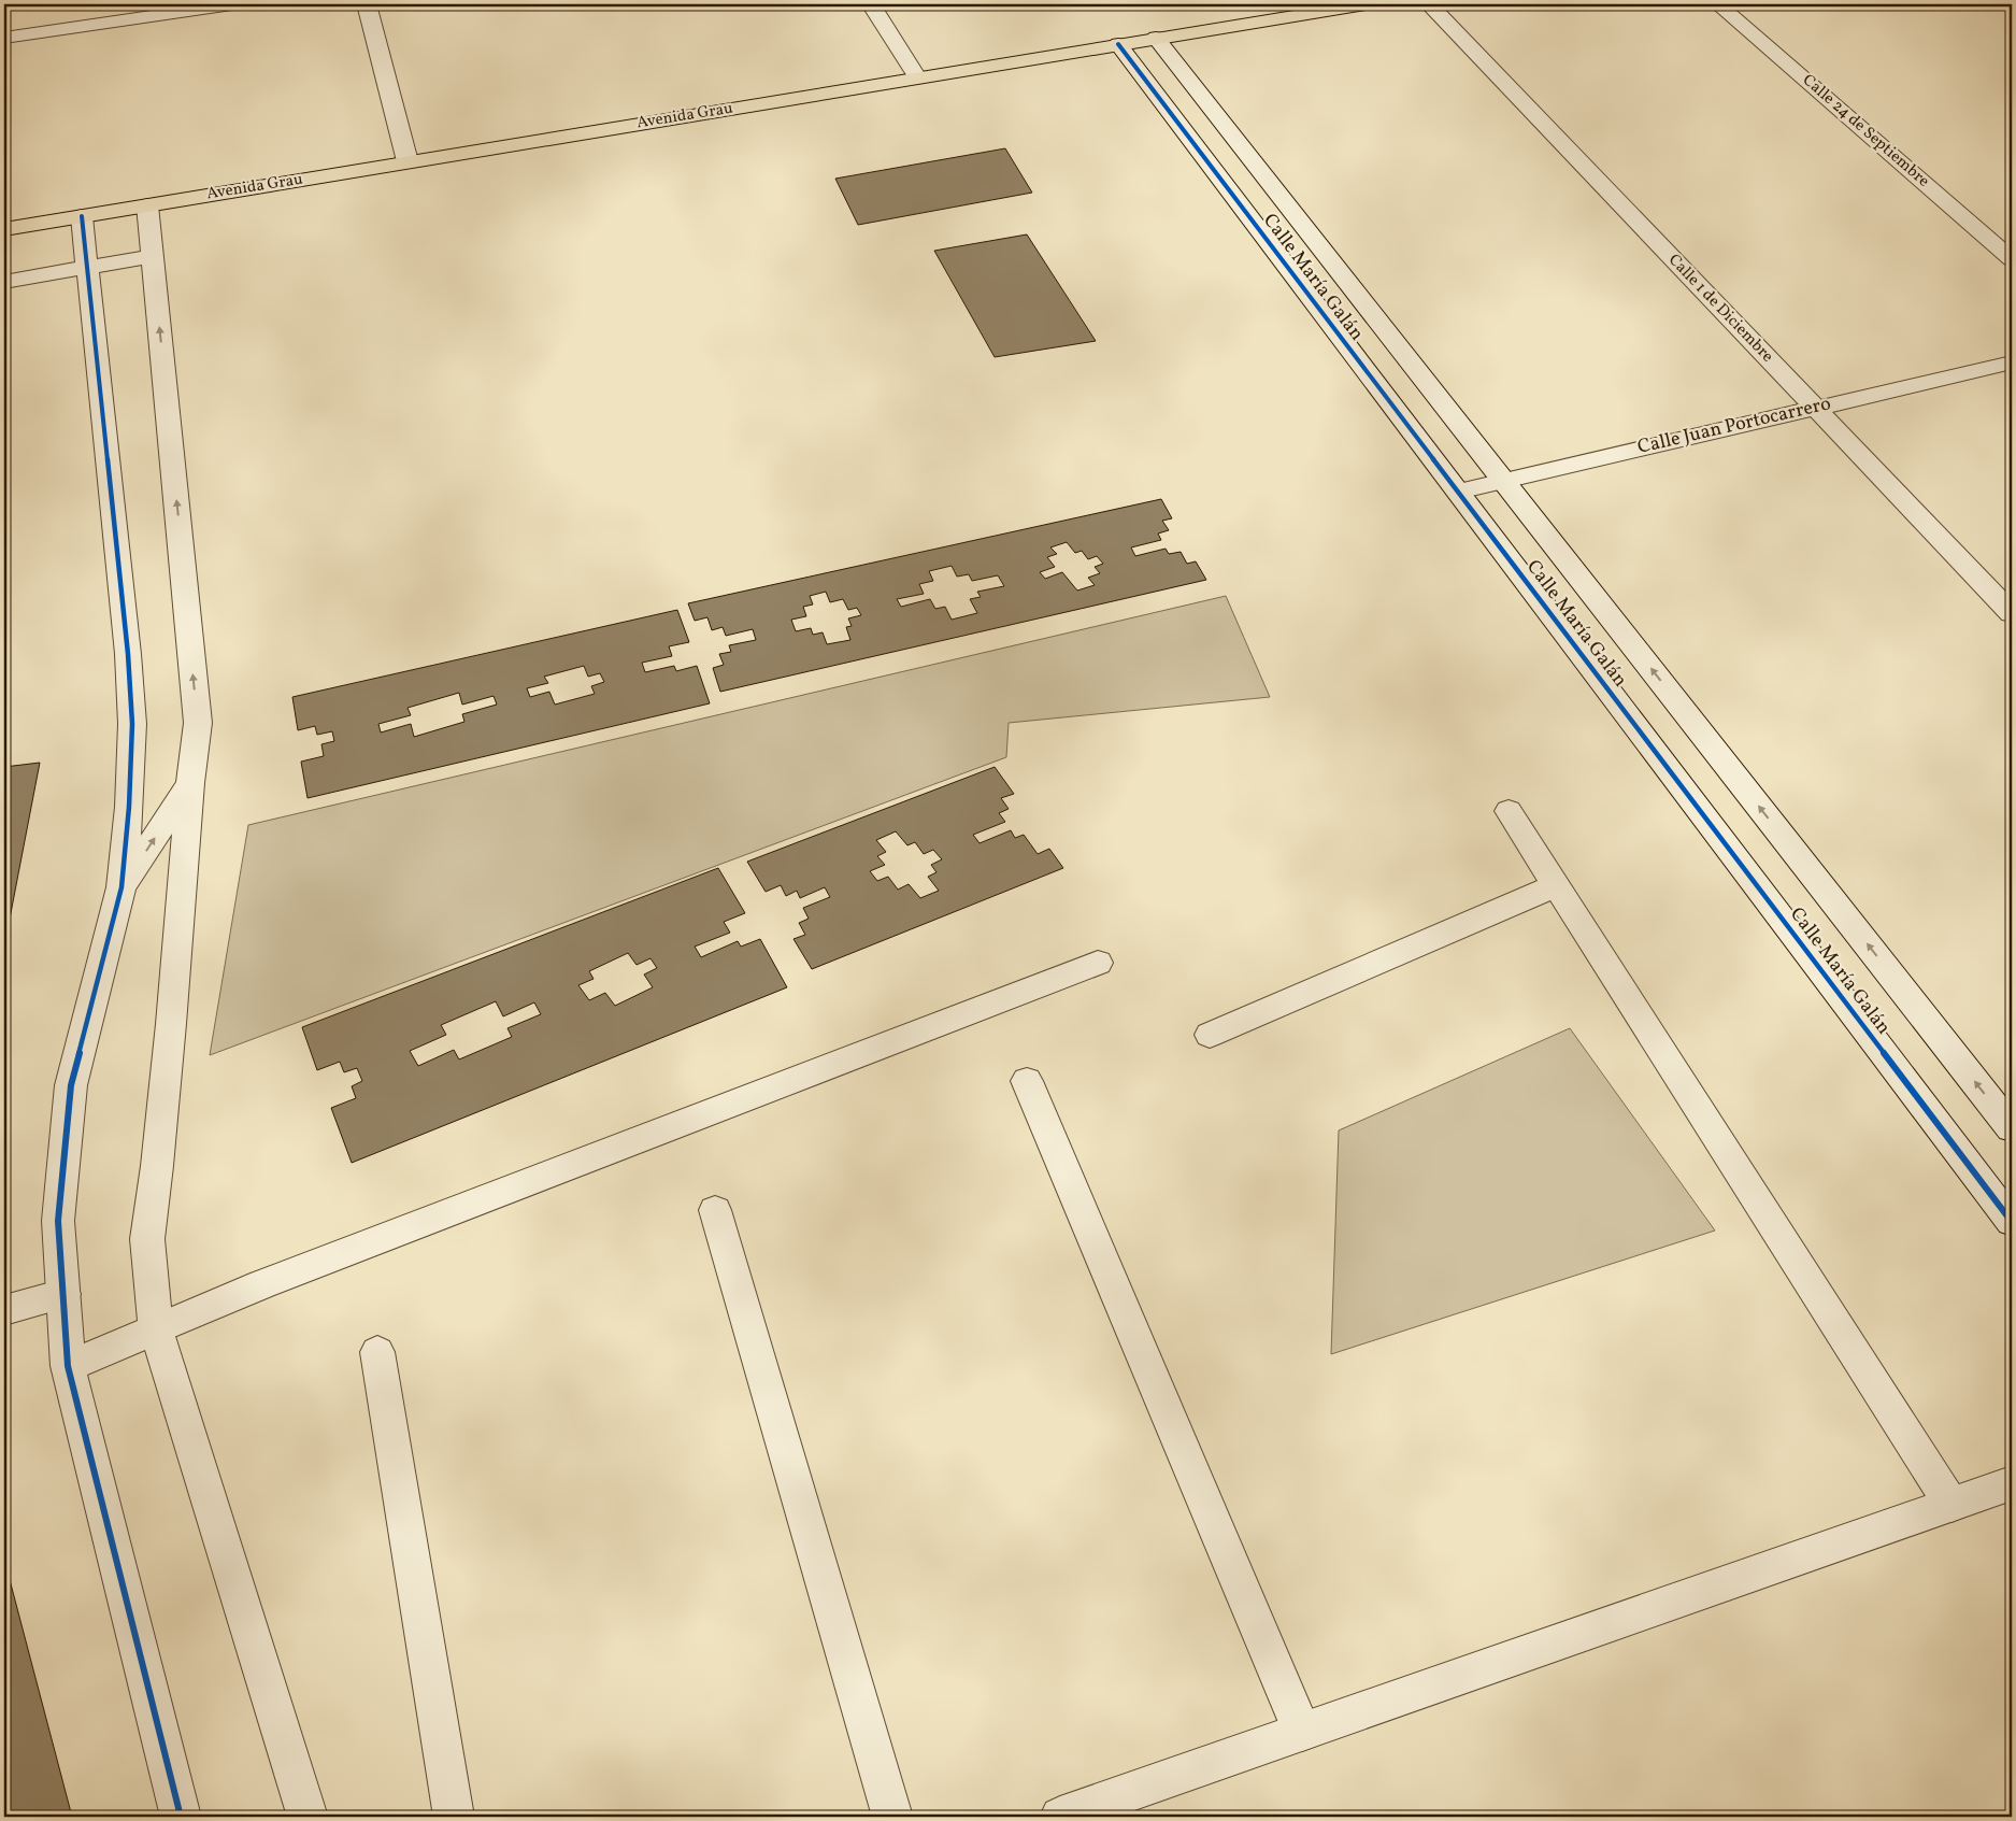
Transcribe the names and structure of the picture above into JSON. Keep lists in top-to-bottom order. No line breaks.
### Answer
{"streets":{"main road":["Avenida Grau"],"street":["Calle 24 de Septiembre","Calle María Galán","Calle 1 de Diciembre","Calle Juan Portocarrero"]},"crossings":[["Avenida Grau","Calle María Galán"],["Calle María Galán","Calle Juan Portocarrero"],["Calle 1 de Diciembre","Calle Juan Portocarrero"]]}
